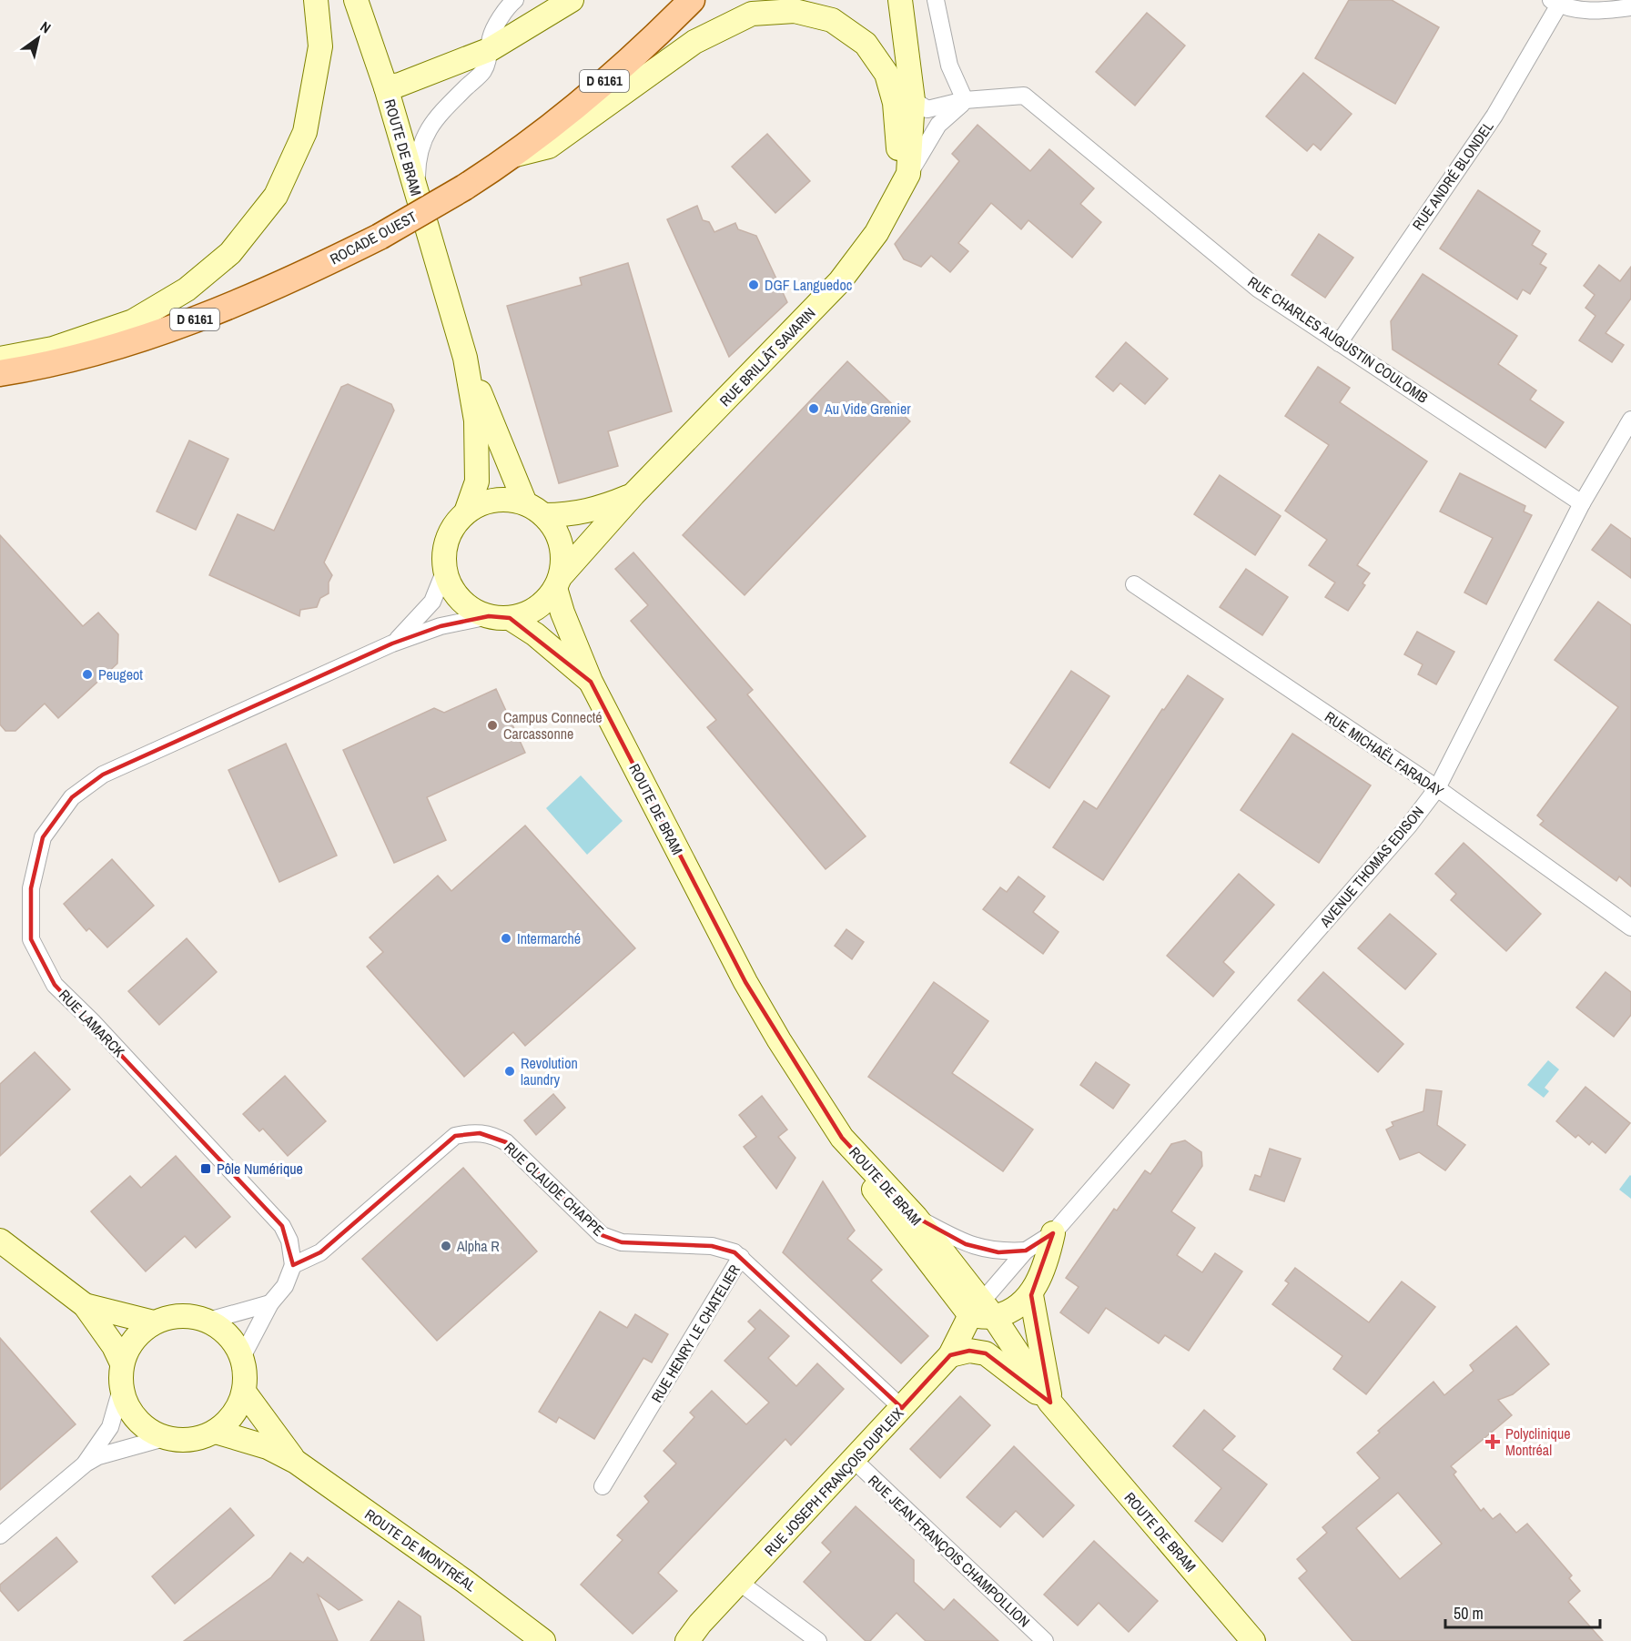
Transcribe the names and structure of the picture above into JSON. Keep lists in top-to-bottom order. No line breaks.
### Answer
{"streets":{"main road":["D 6161","ROUTE DE BRAM","ROCADE OUEST","RUE BRILLÂT SAVARIN","RUE JOSEPH FRANÇOIS DUPLEIX","ROUTE DE MONTRÉAL"],"street":["RUE ANDRÉ BLONDEL","RUE CHARLES AUGUSTIN COULOMB","RUE MICHAËL FARADAY","AVENUE THOMAS EDISON","RUE LAMARCK","RUE CLAUDE CHAPPE","RUE HENRY LE CHATELIER","RUE JEAN FRANÇOIS CHAMPOLLION"]},"crossings":[["ROUTE DE BRAM","RUE BRILLÂT SAVARIN"],["ROUTE DE BRAM","AVENUE THOMAS EDISON"],["ROUTE DE BRAM","RUE LAMARCK"],["ROUTE DE BRAM","RUE JOSEPH FRANÇOIS DUPLEIX"],["RUE ANDRÉ BLONDEL","RUE CHARLES AUGUSTIN COULOMB"],["RUE CHARLES AUGUSTIN COULOMB","AVENUE THOMAS EDISON"],["RUE BRILLÂT SAVARIN","RUE LAMARCK"],["RUE MICHAËL FARADAY","AVENUE THOMAS EDISON"],["AVENUE THOMAS EDISON","RUE JOSEPH FRANÇOIS DUPLEIX"],["RUE LAMARCK","RUE CLAUDE CHAPPE"],["RUE CLAUDE CHAPPE","RUE HENRY LE CHATELIER"],["RUE HENRY LE CHATELIER","RUE JOSEPH FRANÇOIS DUPLEIX"],["RUE JOSEPH FRANÇOIS DUPLEIX","RUE JEAN FRANÇOIS CHAMPOLLION"]],"places":{"other":["DGF Languedoc","Au Vide Grenier","Peugeot","Campus Connecté Carcassonne","Intermarché","Revolution laundry","Alpha R"],"transit":["Pôle Numérique"],"health":["Polyclinique Montréal"]},"scale_bar":"50 m","north":"top right"}
